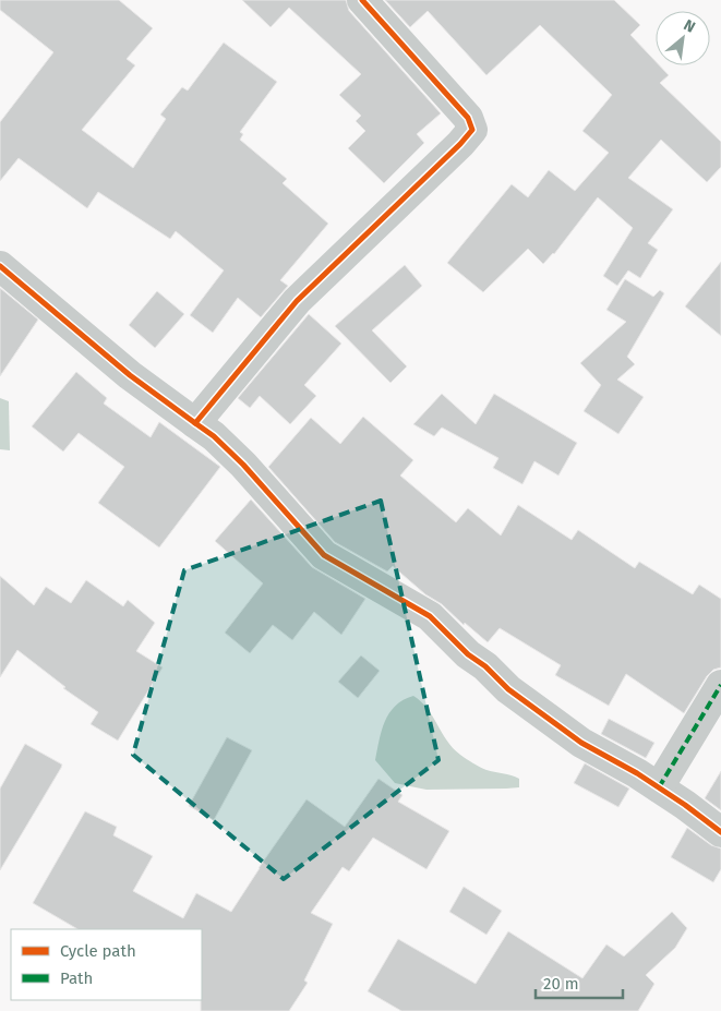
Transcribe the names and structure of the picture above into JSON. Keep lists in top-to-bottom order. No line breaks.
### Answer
{"legend":["Cycle path","Path"],"scale_bar":"20 m","north":"top right"}
